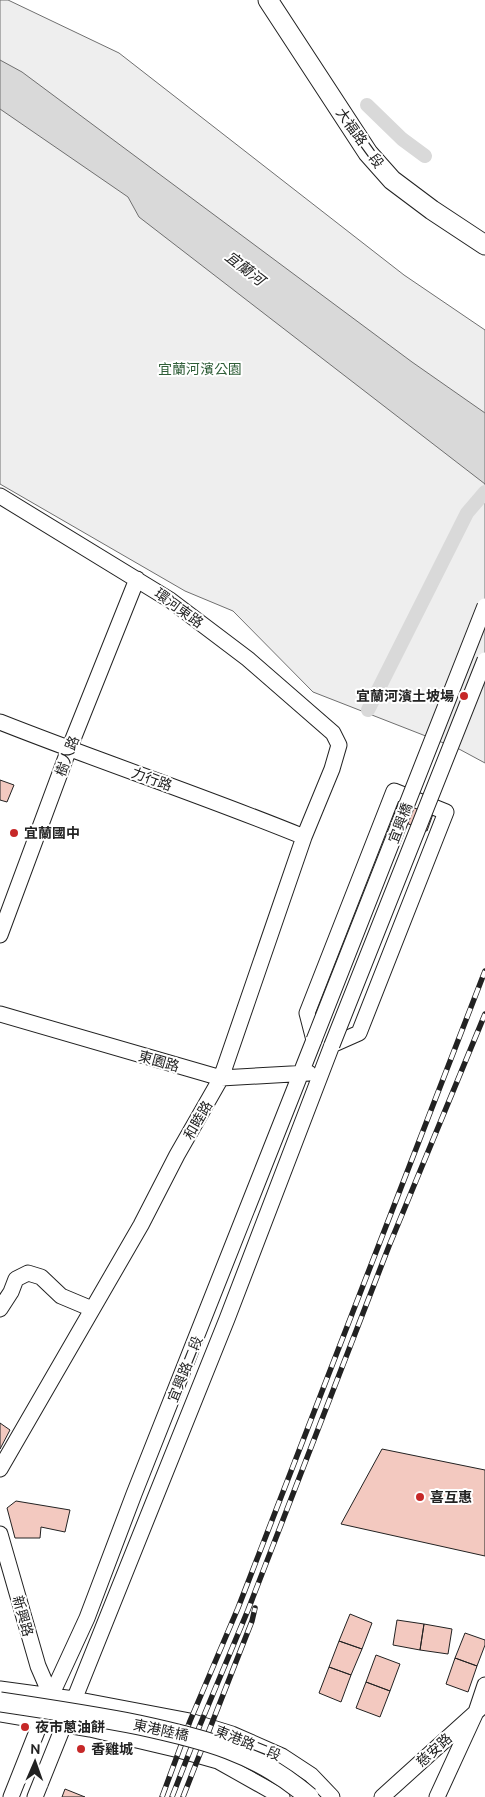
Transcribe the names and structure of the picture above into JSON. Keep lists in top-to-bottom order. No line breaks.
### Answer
{"streets":{"main road":["大福路二段","東港陸橋"],"street":["環河東路","樹人路","力行路","宜興橋","東園路","和睦路","宜興路二段","新興路","東港路二段","慈安路"]},"crossings":[["環河東路","樹人路"],["環河東路","和睦路"],["樹人路","力行路"],["力行路","和睦路"],["宜興橋","宜興路二段"],["東園路","和睦路"],["東園路","宜興路二段"],["宜興路二段","新興路"],["宜興路二段","東港路二段"],["新興路","東港路二段"]],"water":["宜蘭河"],"parks":["宜蘭河濱公園"],"places":["宜蘭河濱土坡場","宜蘭國中","喜互惠","夜市蔥油餅","香雞城"],"north":"top"}
